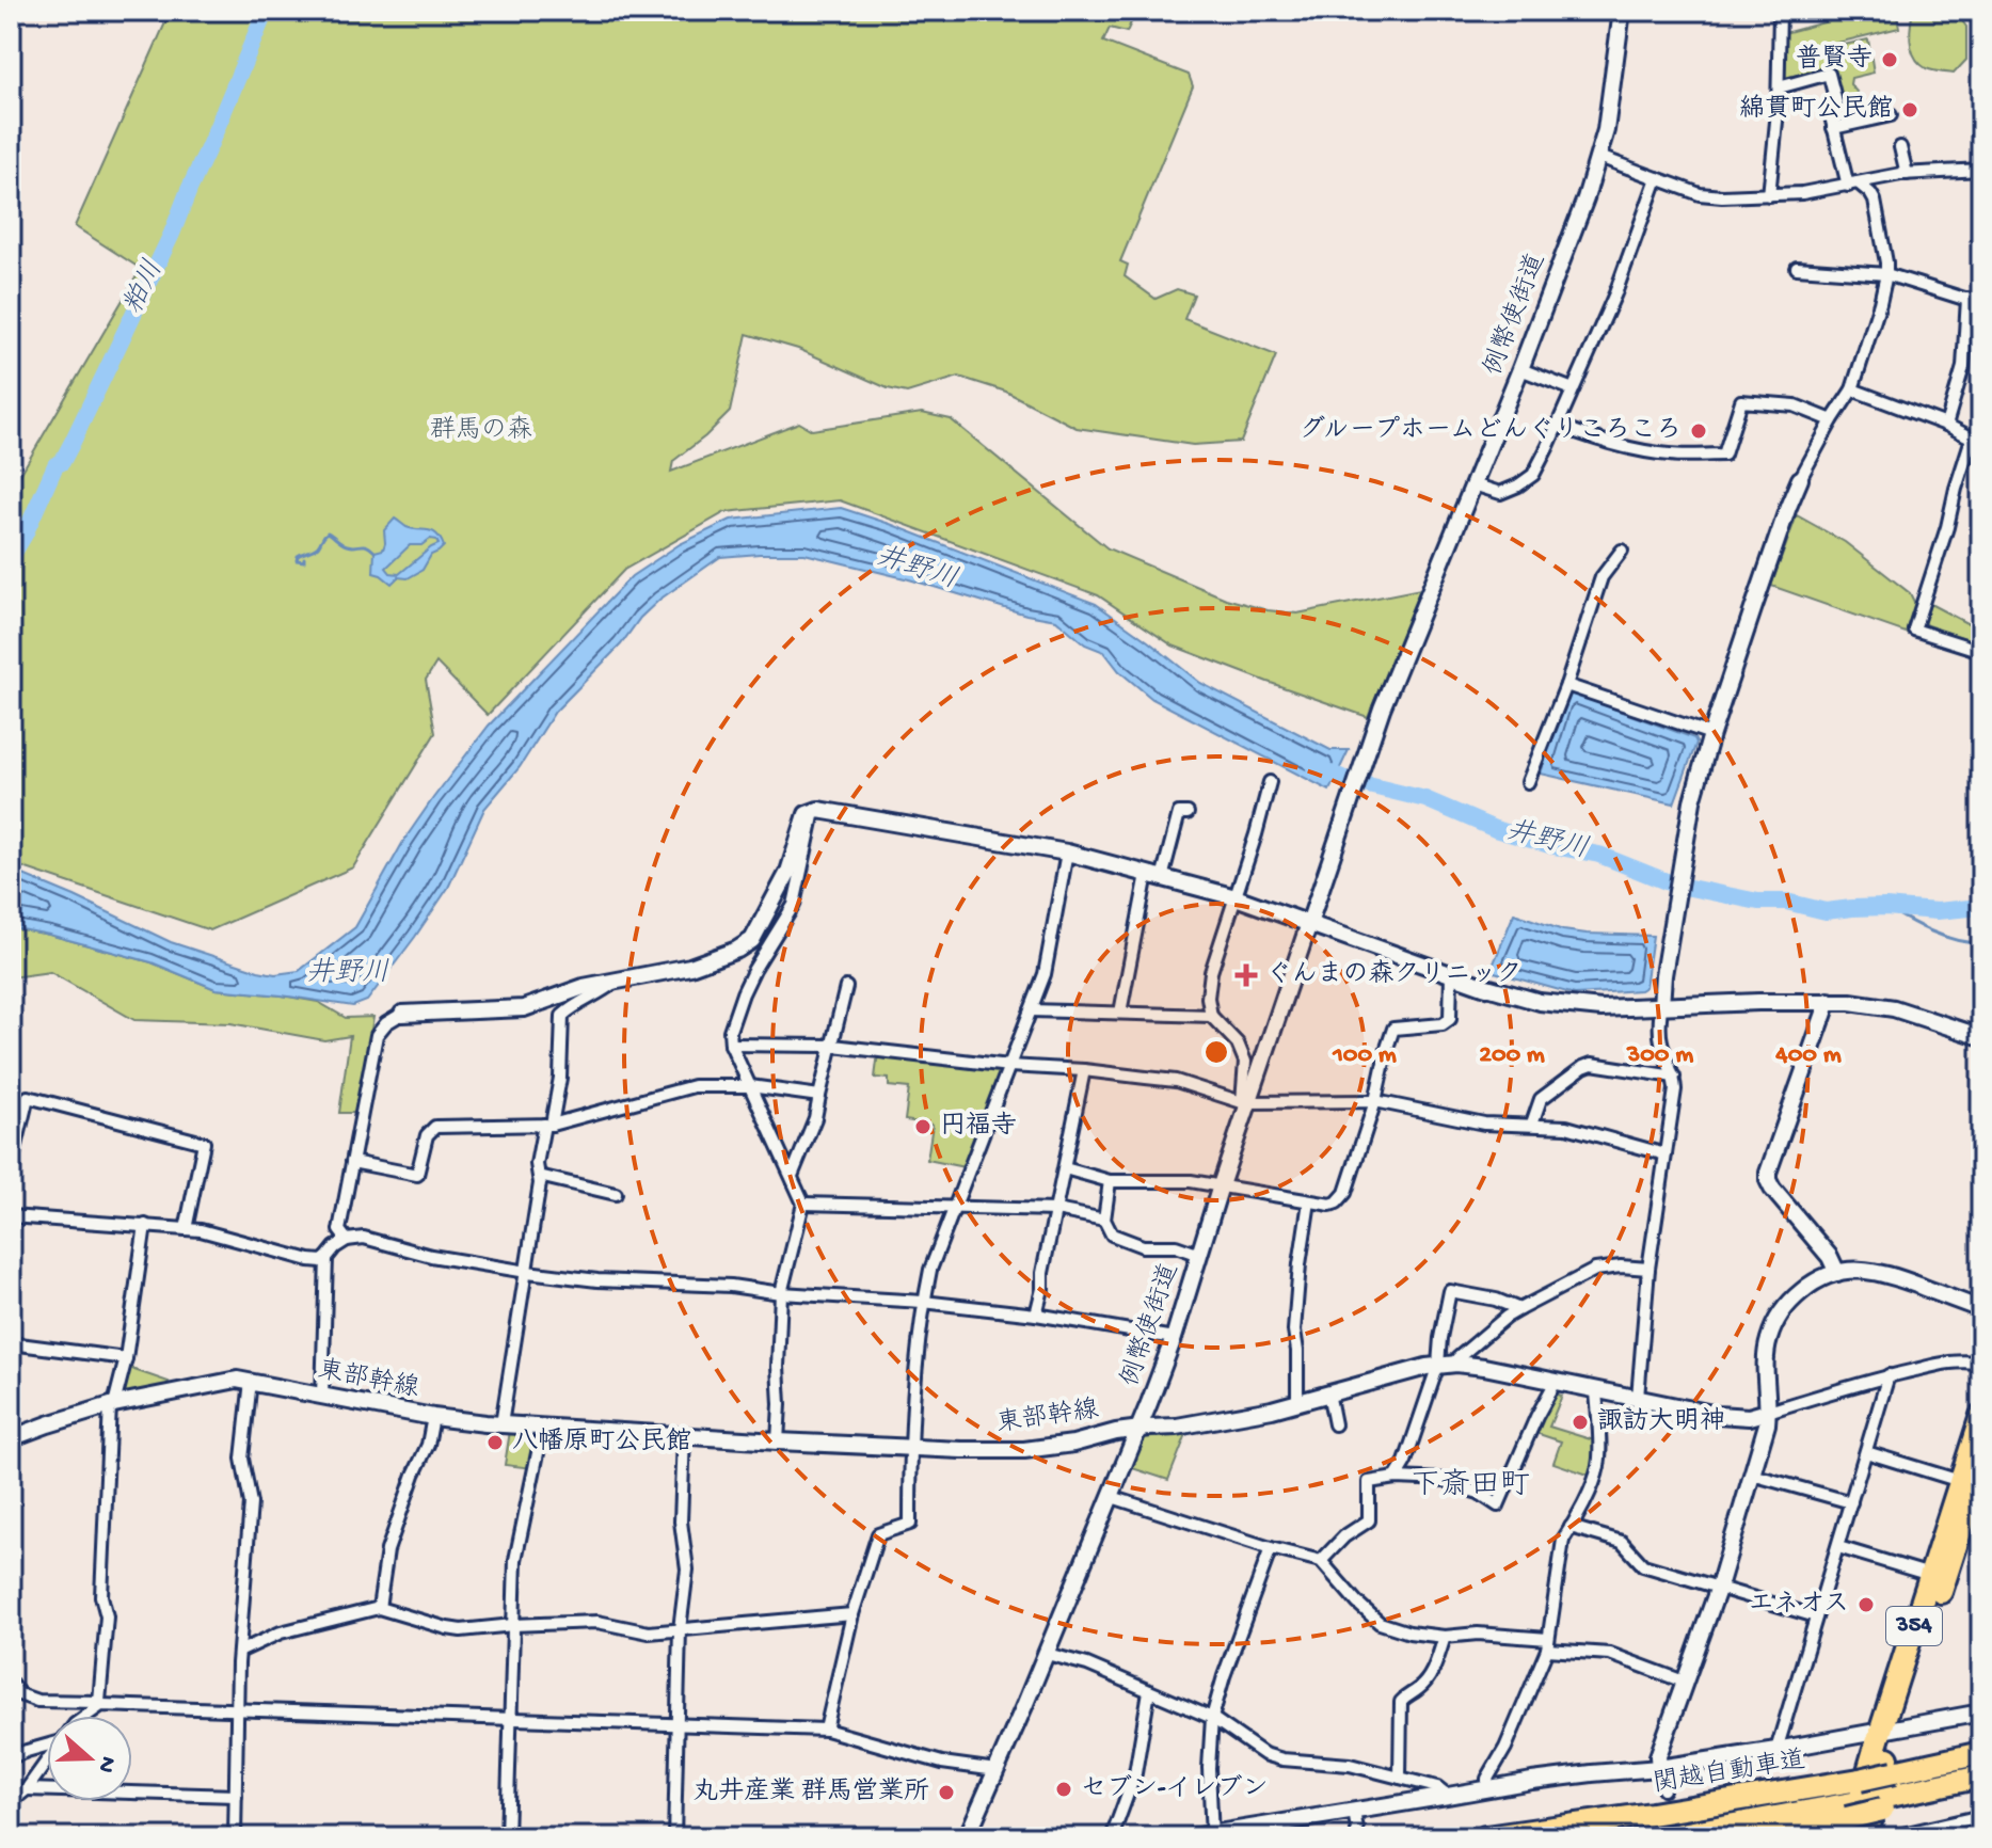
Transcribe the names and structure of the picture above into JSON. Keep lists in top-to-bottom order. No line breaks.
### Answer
{"streets":{"highway":["354","関越自動車道"],"street":["例幣使街道","東部幹線"]},"crossings":[["例幣使街道","東部幹線"],["354","関越自動車道"]],"districts":["下斎田町"],"water":["粕川","井野川"],"parks":["群馬の森"],"places":{"other":["普賢寺","綿貫町公民館","グループホームどんぐりころころ","円福寺","諏訪大明神","八幡原町公民館","エネオス","セブン-イレブン","丸井産業 群馬営業所"],"health":["ぐんまの森クリニック"]},"north":"right","rings":["100 m","200 m","300 m","400 m"]}
